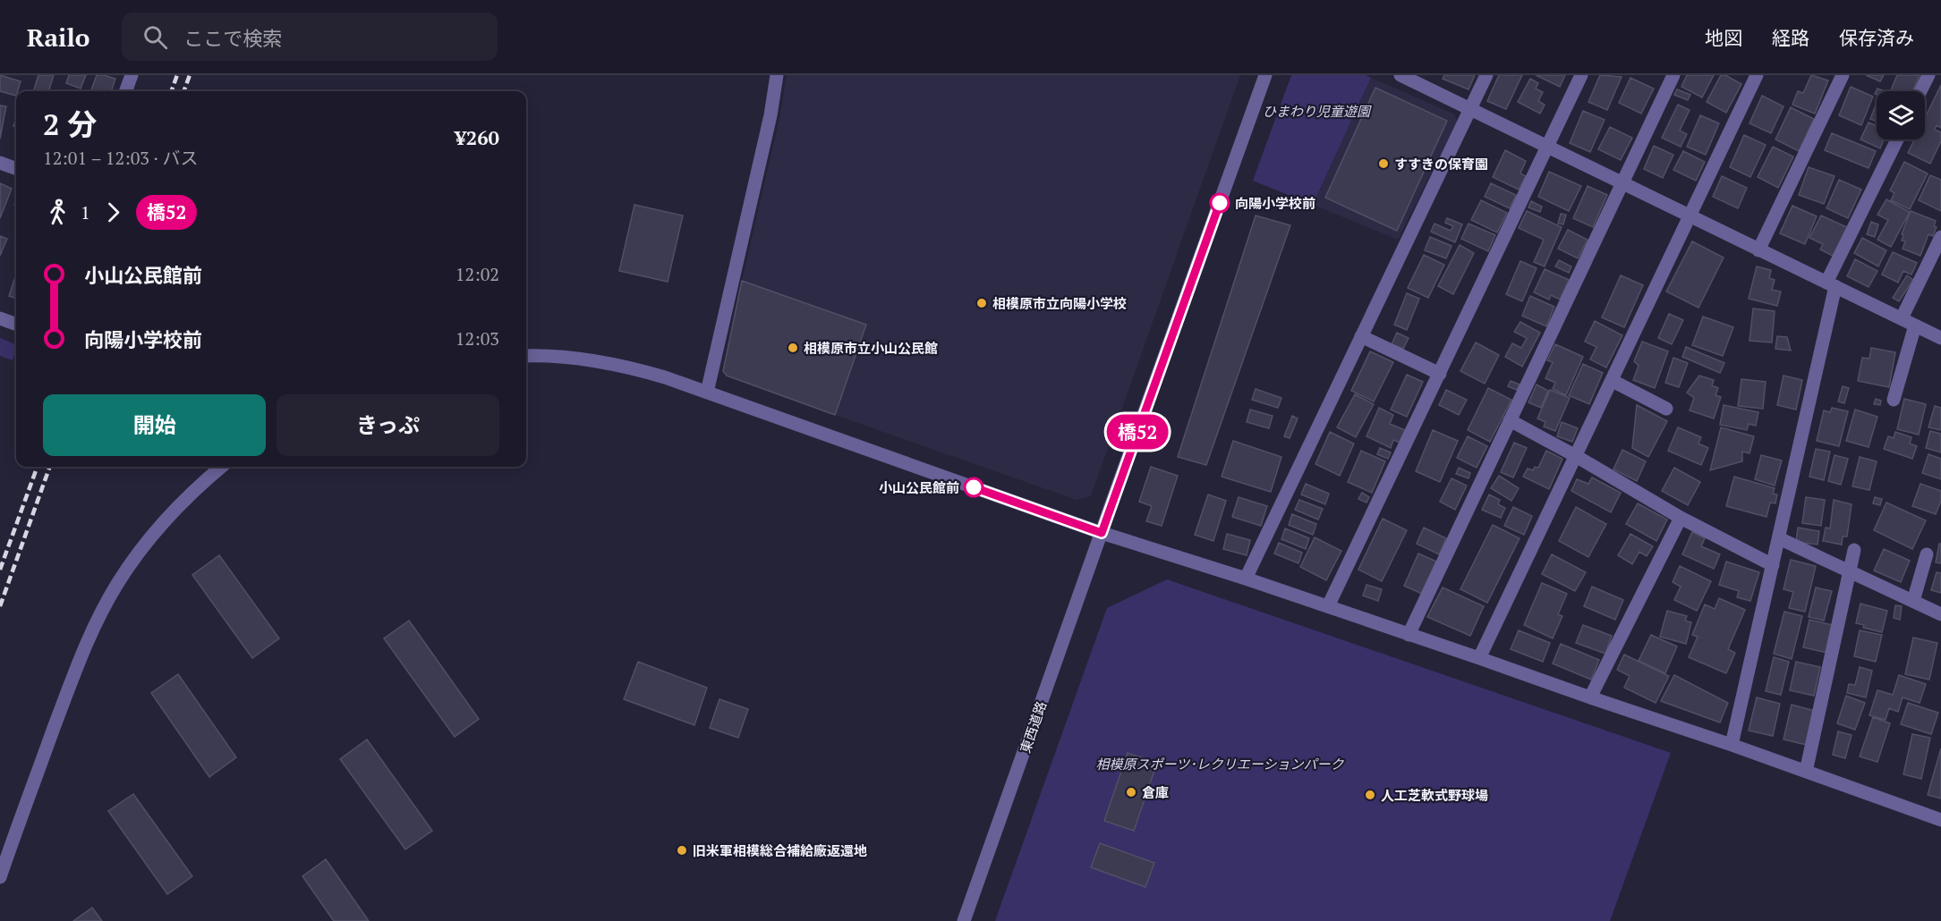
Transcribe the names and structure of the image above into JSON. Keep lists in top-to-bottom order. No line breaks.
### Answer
{"streets":{"street":["東西道路"]},"parks":["ひまわり児童遊園","相模原スポーツ･レクリエーションパーク"],"places":["すすきの保育園","向陽小学校前","相模原市立向陽小学校","相模原市立小山公民館","小山公民館前","倉庫","人工芝軟式野球場","旧米軍相模総合補給廠返還地"],"lines":["bus line 橋52"],"page":{"header":"Railo","search":"ここで検索","nav":["地図","経路","保存済み"],"on_map":"橋52","heading":["2 分","12:01 – 12:03 · バス","¥260"],"legs":["1","橋52"],"list":[{"name":"小山公民館前","value":"12:02"},{"name":"向陽小学校前","value":"12:03"}],"buttons":["開始","きっぷ"]}}
